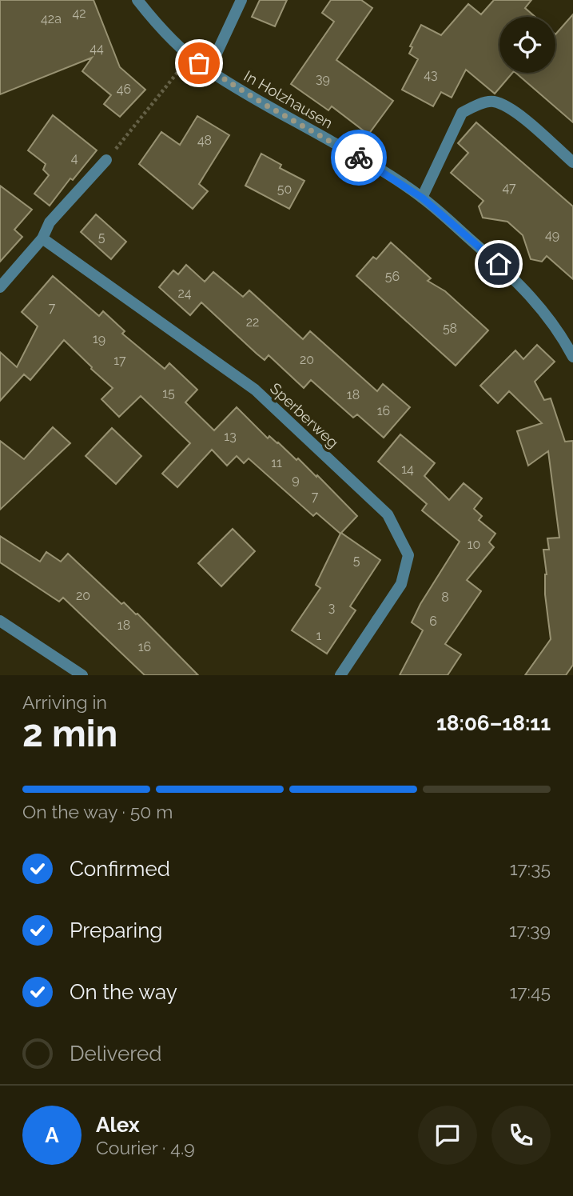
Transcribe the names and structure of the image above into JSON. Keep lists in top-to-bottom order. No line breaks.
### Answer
{"streets":{"street":["In Holzhausen","Sperberweg"]},"house_numbers":["42","42a","44","43","39","46","48","4","47","50","49","5","56","24","7","22","58","19","20","17","15","18","16","13","11","14","9","7","10","5","20","8","3","6","18","1","16"],"page":{"heading":["2 min","Arriving in","18:06–18:11"],"panel":["Alex","Courier · 4.9"],"bar":"On the way · 50 m","list":[["Confirmed","17:35"],["Preparing","17:39"],["On the way","17:45"],"Delivered"],"round":"A"}}
